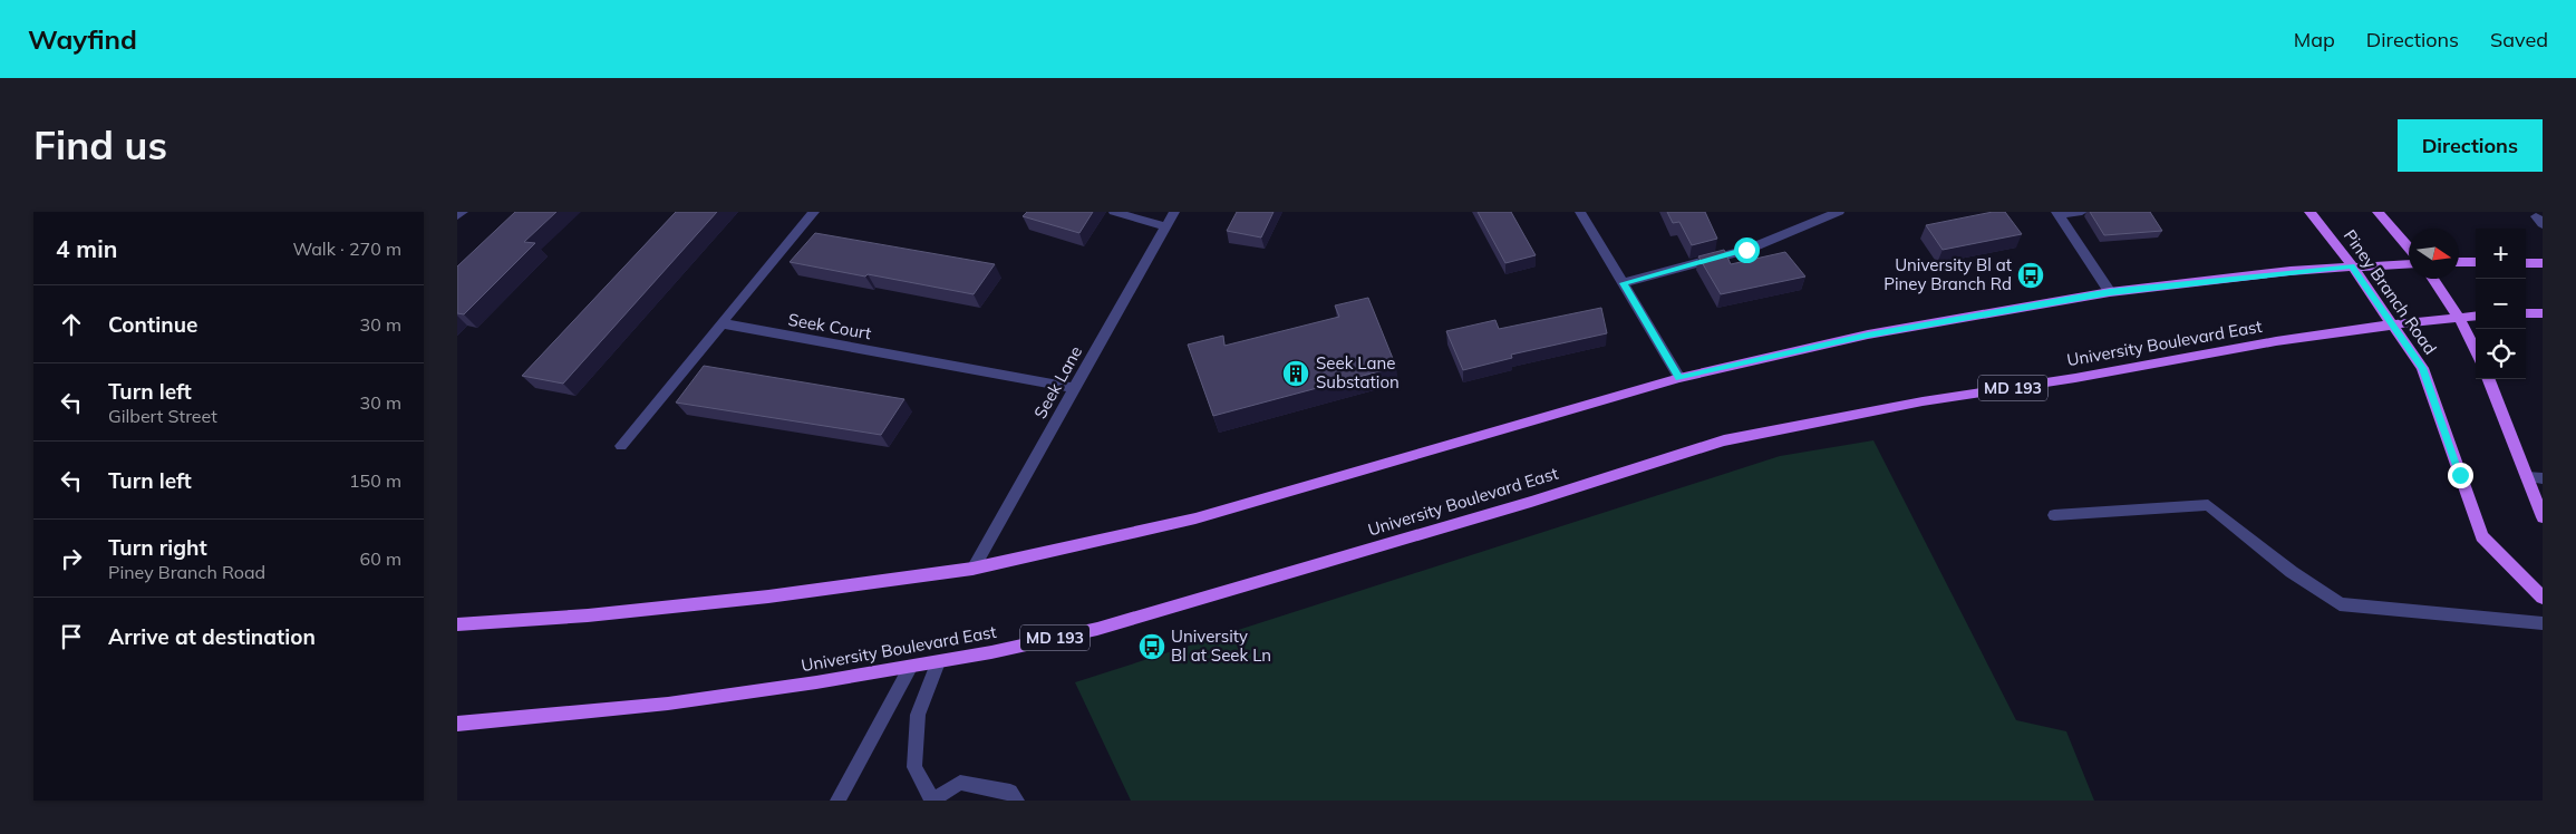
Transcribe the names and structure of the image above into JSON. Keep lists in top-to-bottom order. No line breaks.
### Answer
{"streets":{"main road":["Piney Branch Road","University Boulevard East","MD 193"],"street":["Seek Court","Seek Lane"]},"crossings":[["Piney Branch Road","University Boulevard East"],["Seek Court","Seek Lane"]],"places":{"bus stop":["University Bl at Piney Branch Rd","University Bl at Seek Ln"],"building":["Seek Lane Substation"]},"north":"right","page":{"header":"Wayfind","nav":["Map","Directions","Saved"],"buttons":"Directions","title":"Find us","heading":["4 min","Walk · 270 m"],"map_buttons":["+","−"],"list":[["Continue","30 m"],["Turn left","Gilbert Street","30 m"],["Turn left","150 m"],["Turn right","Piney Branch Road","60 m"],"Arrive at destination"]}}
